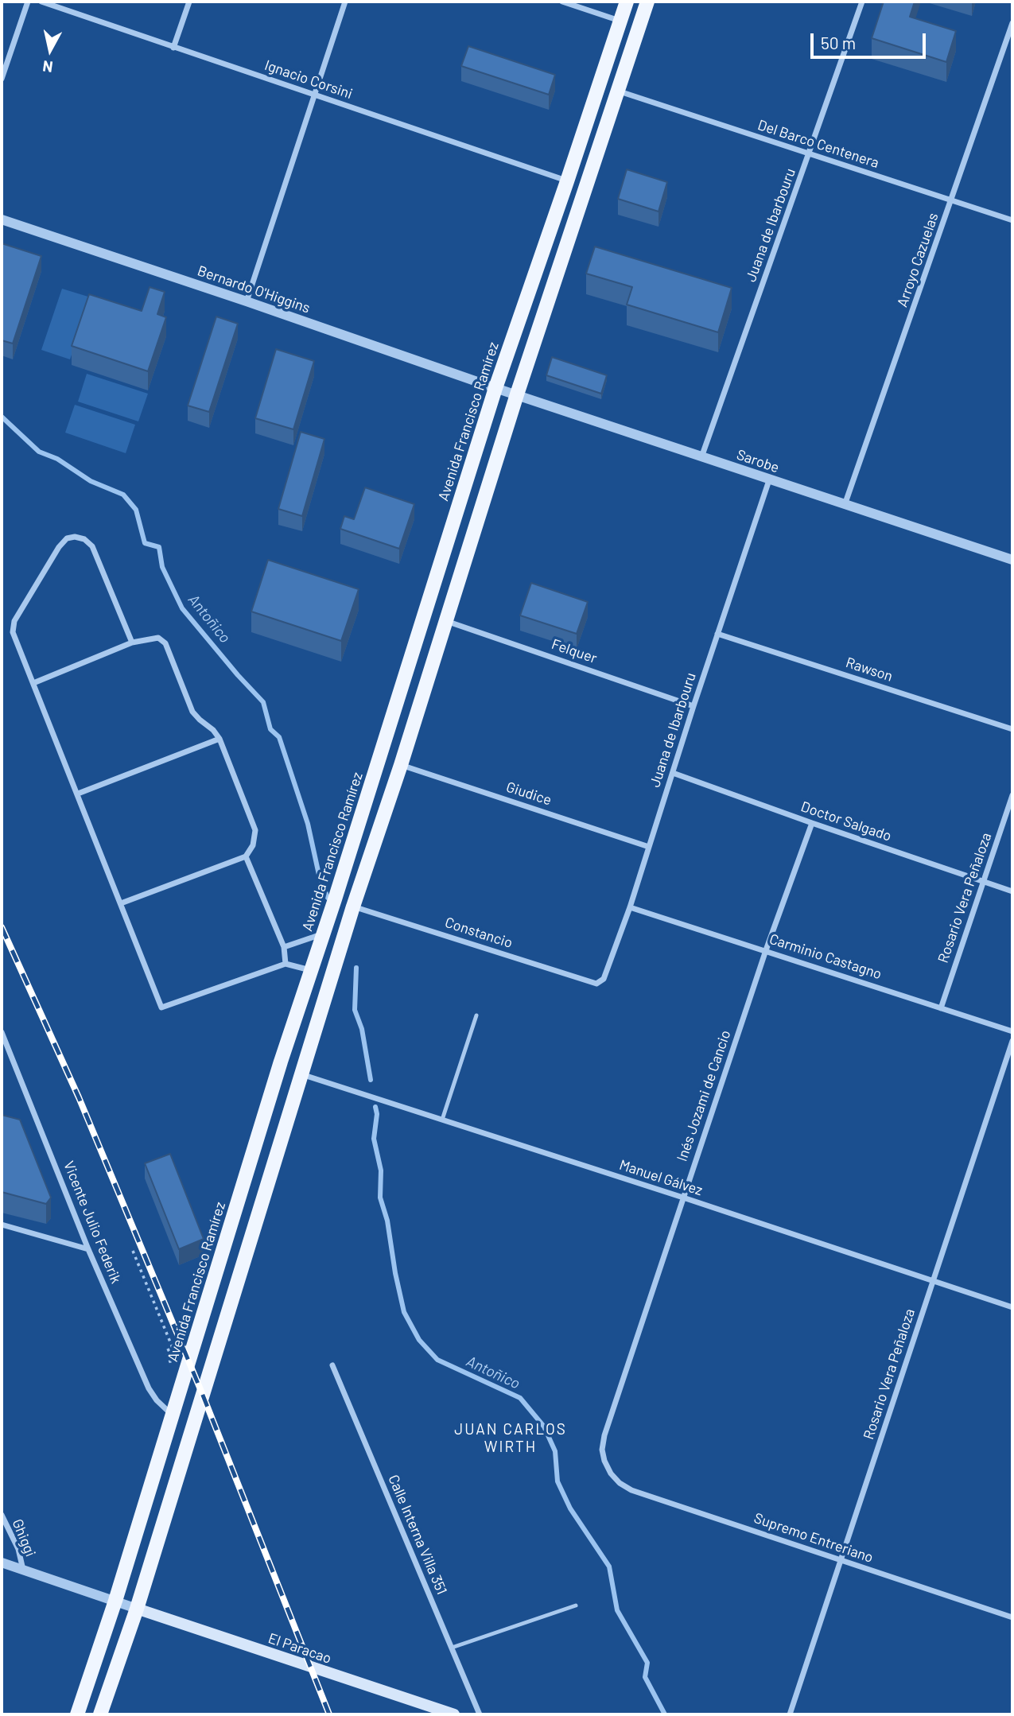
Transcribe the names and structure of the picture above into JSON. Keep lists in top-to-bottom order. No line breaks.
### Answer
{"streets":{"main road":["Avenida Francisco Ramírez","El Paracao"],"street":["Ignacio Corsini","Del Barco Centenera","Juana de Ibarbouru","Arroyo Cazuelas","Bernardo O'Higgins","Sarobe","Felquer","Rawson","Giudice","Doctor Salgado","Rosario Vera Peñaloza","Constancio","Carminio Castagno","Inés Jozami de Cancio","Manuel Gálvez","Vicente Julio Federik","Calle Interna Villa 351","Ghiggi","Supremo Entreriano"]},"crossings":[["Ignacio Corsini","Avenida Francisco Ramírez"],["Del Barco Centenera","Juana de Ibarbouru"],["Del Barco Centenera","Arroyo Cazuelas"],["Juana de Ibarbouru","Sarobe"],["Juana de Ibarbouru","Felquer"],["Juana de Ibarbouru","Rawson"],["Juana de Ibarbouru","Giudice"],["Juana de Ibarbouru","Doctor Salgado"],["Juana de Ibarbouru","Constancio"],["Juana de Ibarbouru","Carminio Castagno"],["Arroyo Cazuelas","Sarobe"],["Bernardo O'Higgins","Avenida Francisco Ramírez"],["Bernardo O'Higgins","Sarobe"],["Avenida Francisco Ramírez","Sarobe"],["Avenida Francisco Ramírez","Vicente Julio Federik"],["Doctor Salgado","Rosario Vera Peñaloza"],["Doctor Salgado","Inés Jozami de Cancio"],["Rosario Vera Peñaloza","Carminio Castagno"],["Rosario Vera Peñaloza","Manuel Gálvez"],["Rosario Vera Peñaloza","Supremo Entreriano"],["Carminio Castagno","Inés Jozami de Cancio"],["Inés Jozami de Cancio","Manuel Gálvez"],["Inés Jozami de Cancio","Supremo Entreriano"]],"districts":["JUAN CARLOS WIRTH"],"water":["Antoñico"],"scale_bar":"50 m","north":"bottom"}
